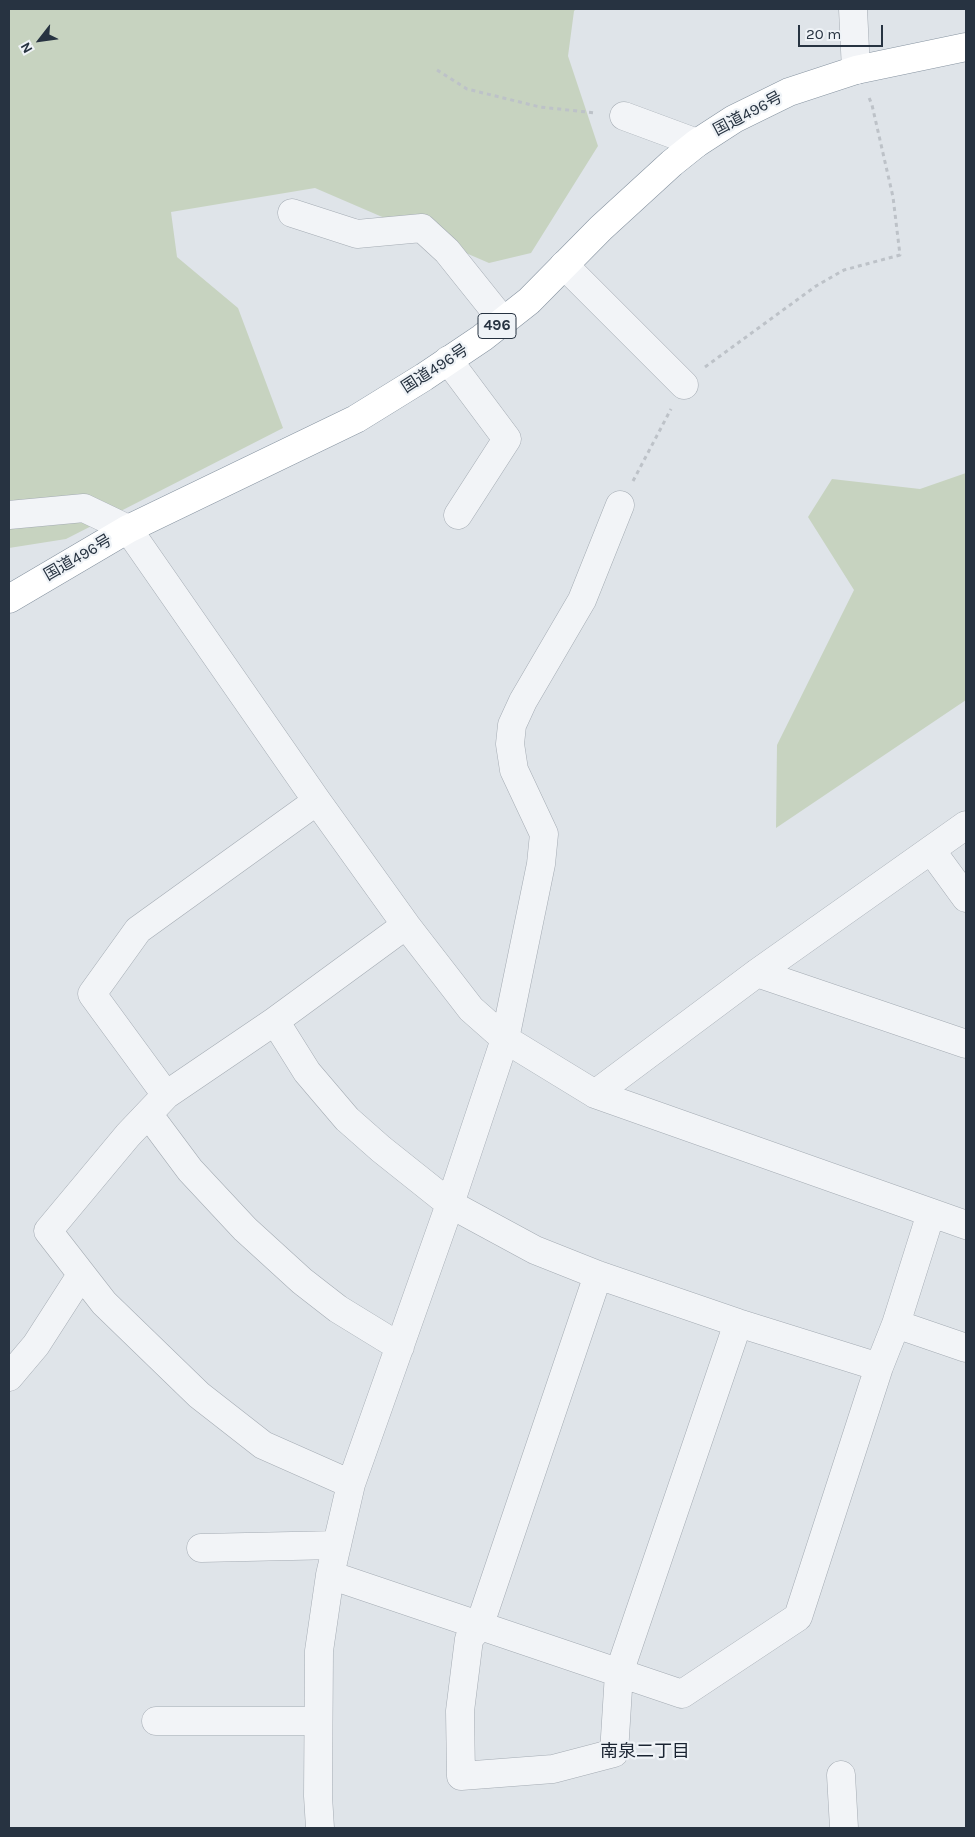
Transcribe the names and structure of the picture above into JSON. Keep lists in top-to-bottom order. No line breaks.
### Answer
{"streets":{"highway":["国道496号","496"]},"districts":["南泉二丁目"],"scale_bar":"20 m","north":"bottom left"}
